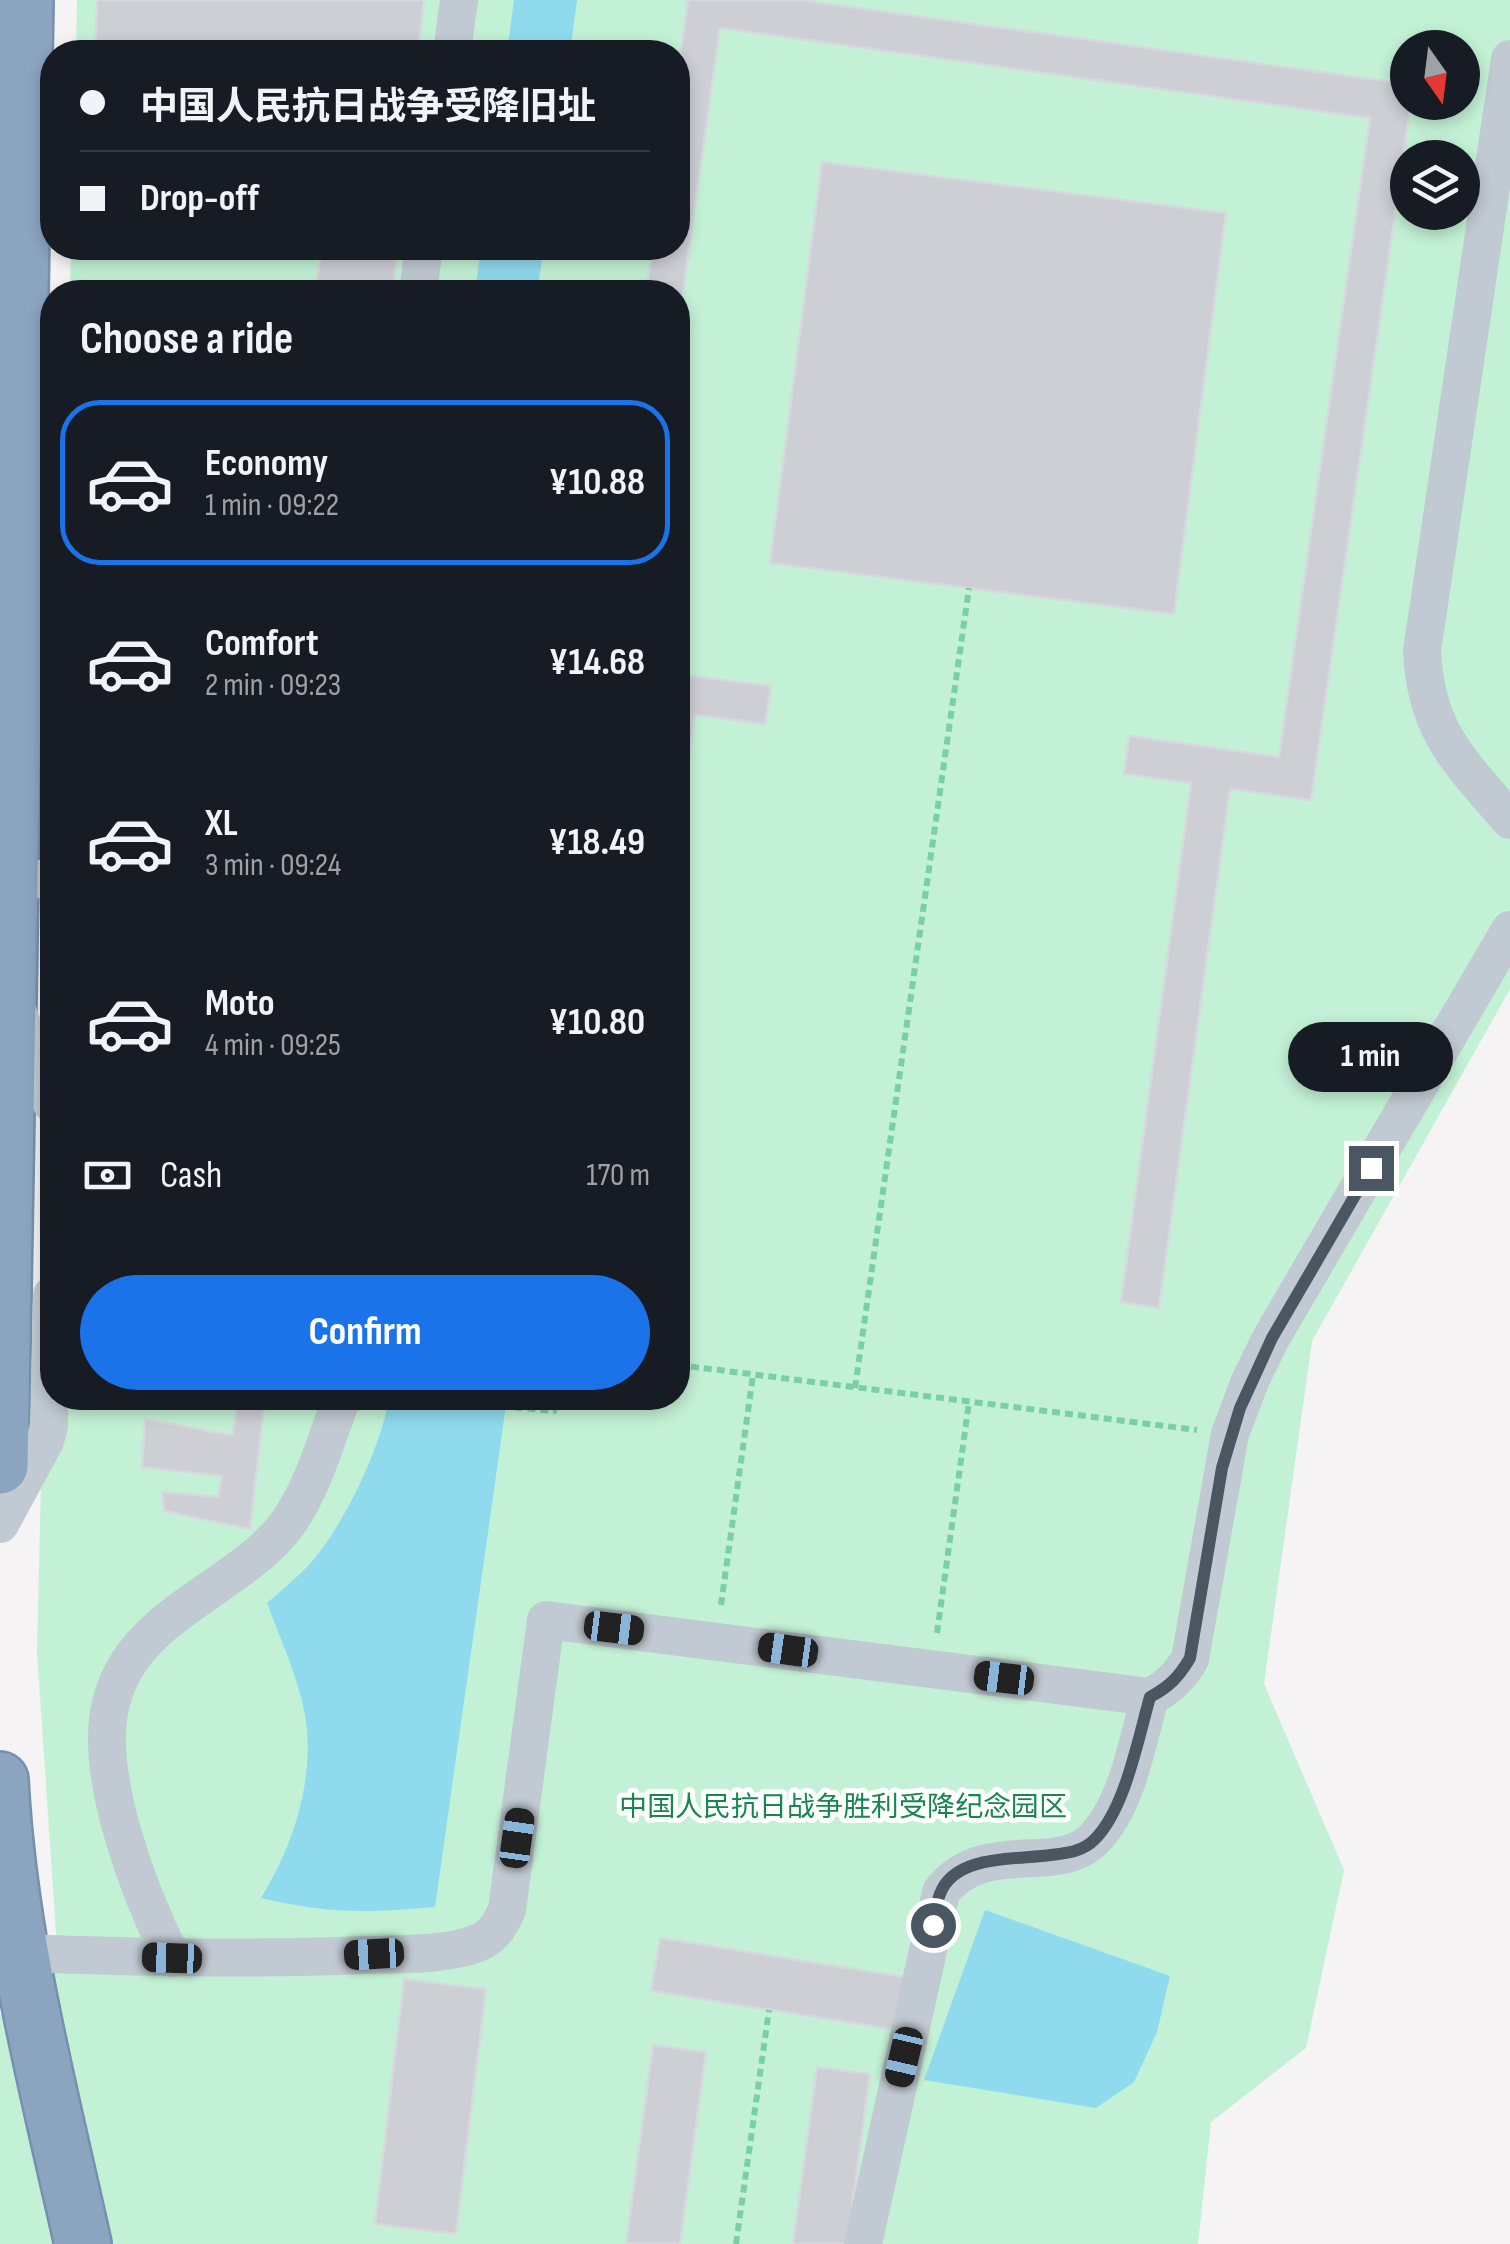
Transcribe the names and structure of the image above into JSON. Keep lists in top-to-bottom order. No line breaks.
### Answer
{"parks":["中国人民抗日战争胜利受降纪念园区"],"north":"bottom","page":{"banner":["中国人民抗日战争受降旧址","Drop-off"],"heading":"Choose a ride","list":[{"name":"Economy","note":"1 min · 09:22","value":"¥10.88"},{"name":"Comfort","note":"2 min · 09:23","value":"¥14.68"},{"name":"XL","note":"3 min · 09:24","value":"¥18.49"},{"name":"Moto","note":"4 min · 09:25","value":"¥10.80"}],"bubble":"1 min","pay":["Cash","170 m"],"buttons":"Confirm"}}
